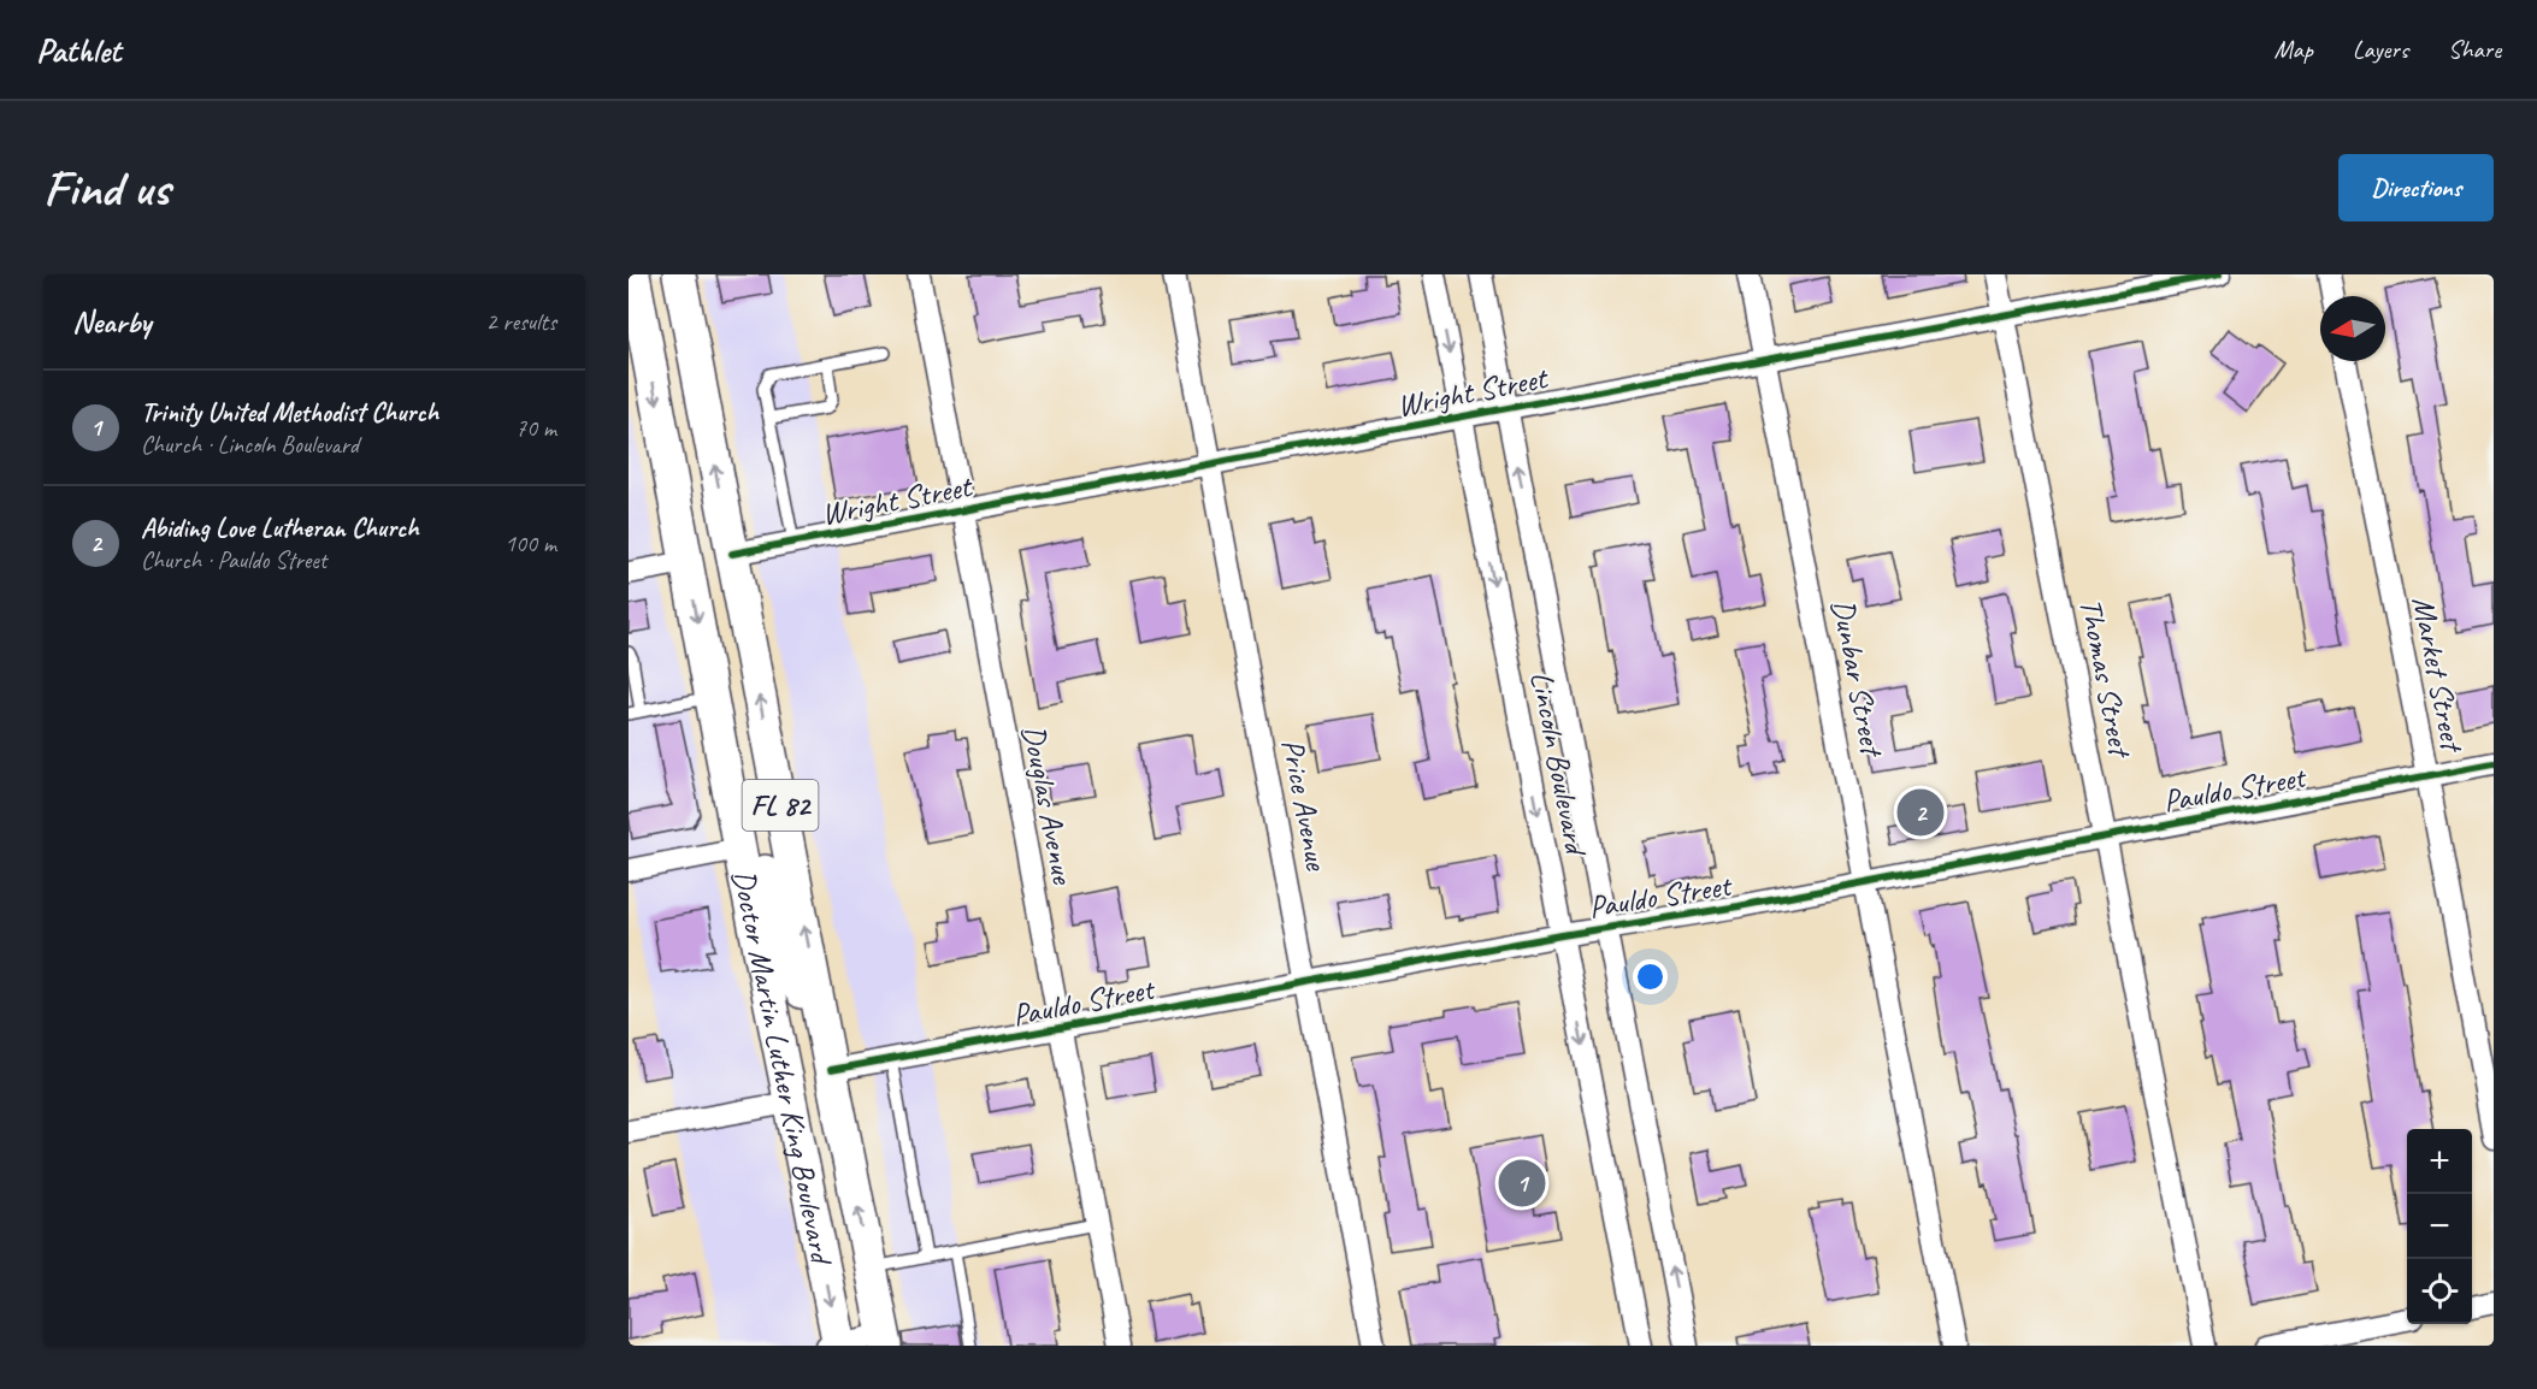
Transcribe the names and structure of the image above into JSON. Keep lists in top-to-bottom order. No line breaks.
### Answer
{"streets":{"main road":["FL 82","Doctor Martin Luther King Boulevard"],"street":["Wright Street","Market Street","Dunbar Street","Thomas Street","Lincoln Boulevard","Pauldo Street","Douglas Avenue","Price Avenue"]},"crossings":[["Wright Street","Dunbar Street"],["Wright Street","Thomas Street"],["Wright Street","Lincoln Boulevard"],["Wright Street","Douglas Avenue"],["Wright Street","Price Avenue"],["Wright Street","Doctor Martin Luther King Boulevard"],["Market Street","Pauldo Street"],["Dunbar Street","Pauldo Street"],["Thomas Street","Pauldo Street"],["Lincoln Boulevard","Pauldo Street"],["Pauldo Street","Douglas Avenue"],["Pauldo Street","Price Avenue"],["Pauldo Street","Doctor Martin Luther King Boulevard"]],"north":"left","page":{"header":"Pathlet","nav":["Map","Layers","Share"],"buttons":"Directions","title":"Find us","heading":["Nearby","2 results"],"list":[{"mark":"1","name":"Trinity United Methodist Church","note":"Church · Lincoln Boulevard","value":"70 m"},{"mark":"2","name":"Abiding Love Lutheran Church","note":"Church · Pauldo Street","value":"100 m"}],"pins":["2","1"],"map_buttons":["+","−"]}}
